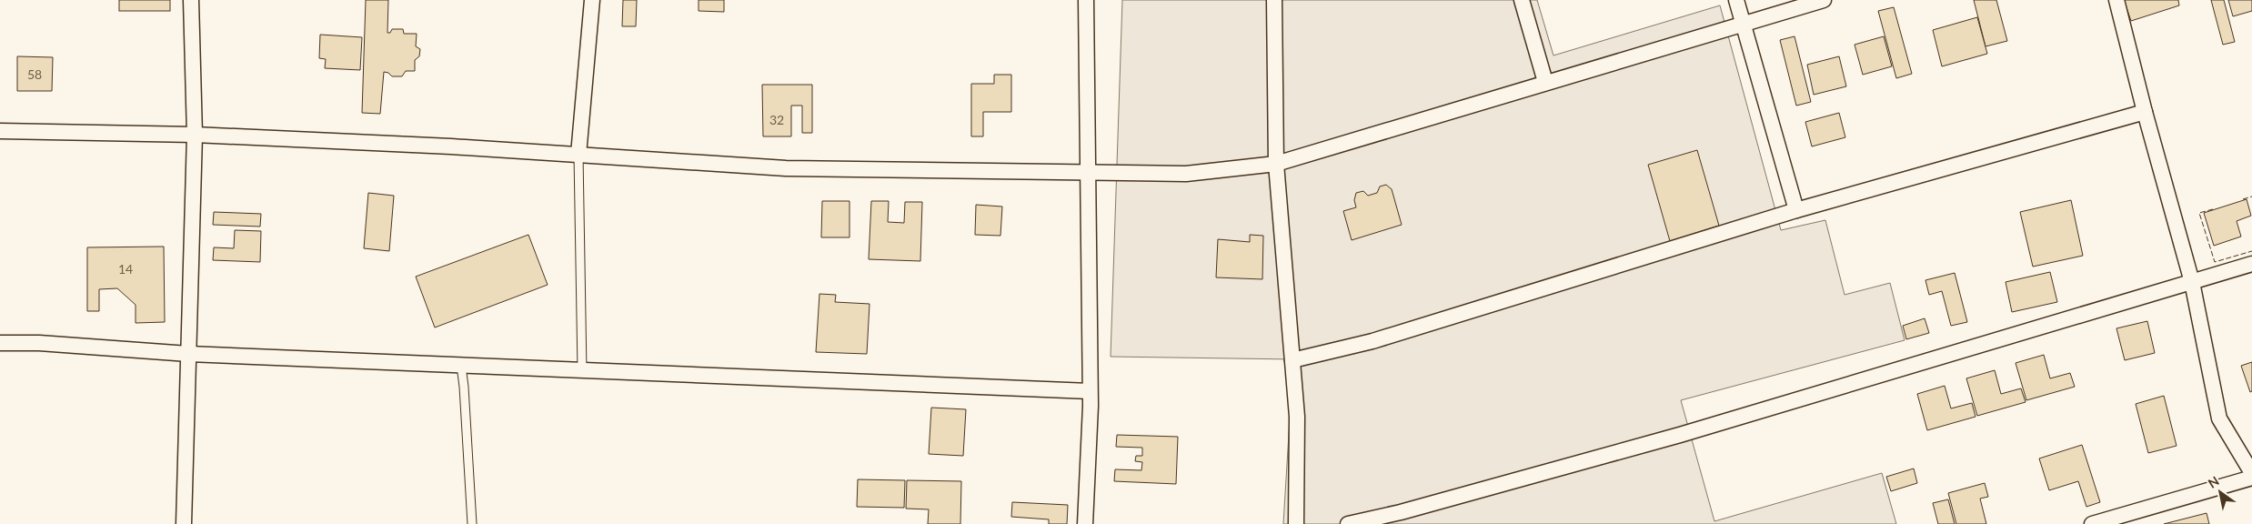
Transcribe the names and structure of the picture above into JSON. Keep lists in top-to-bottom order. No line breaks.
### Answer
{"house_numbers":["58","32","14"],"north":"top left"}
